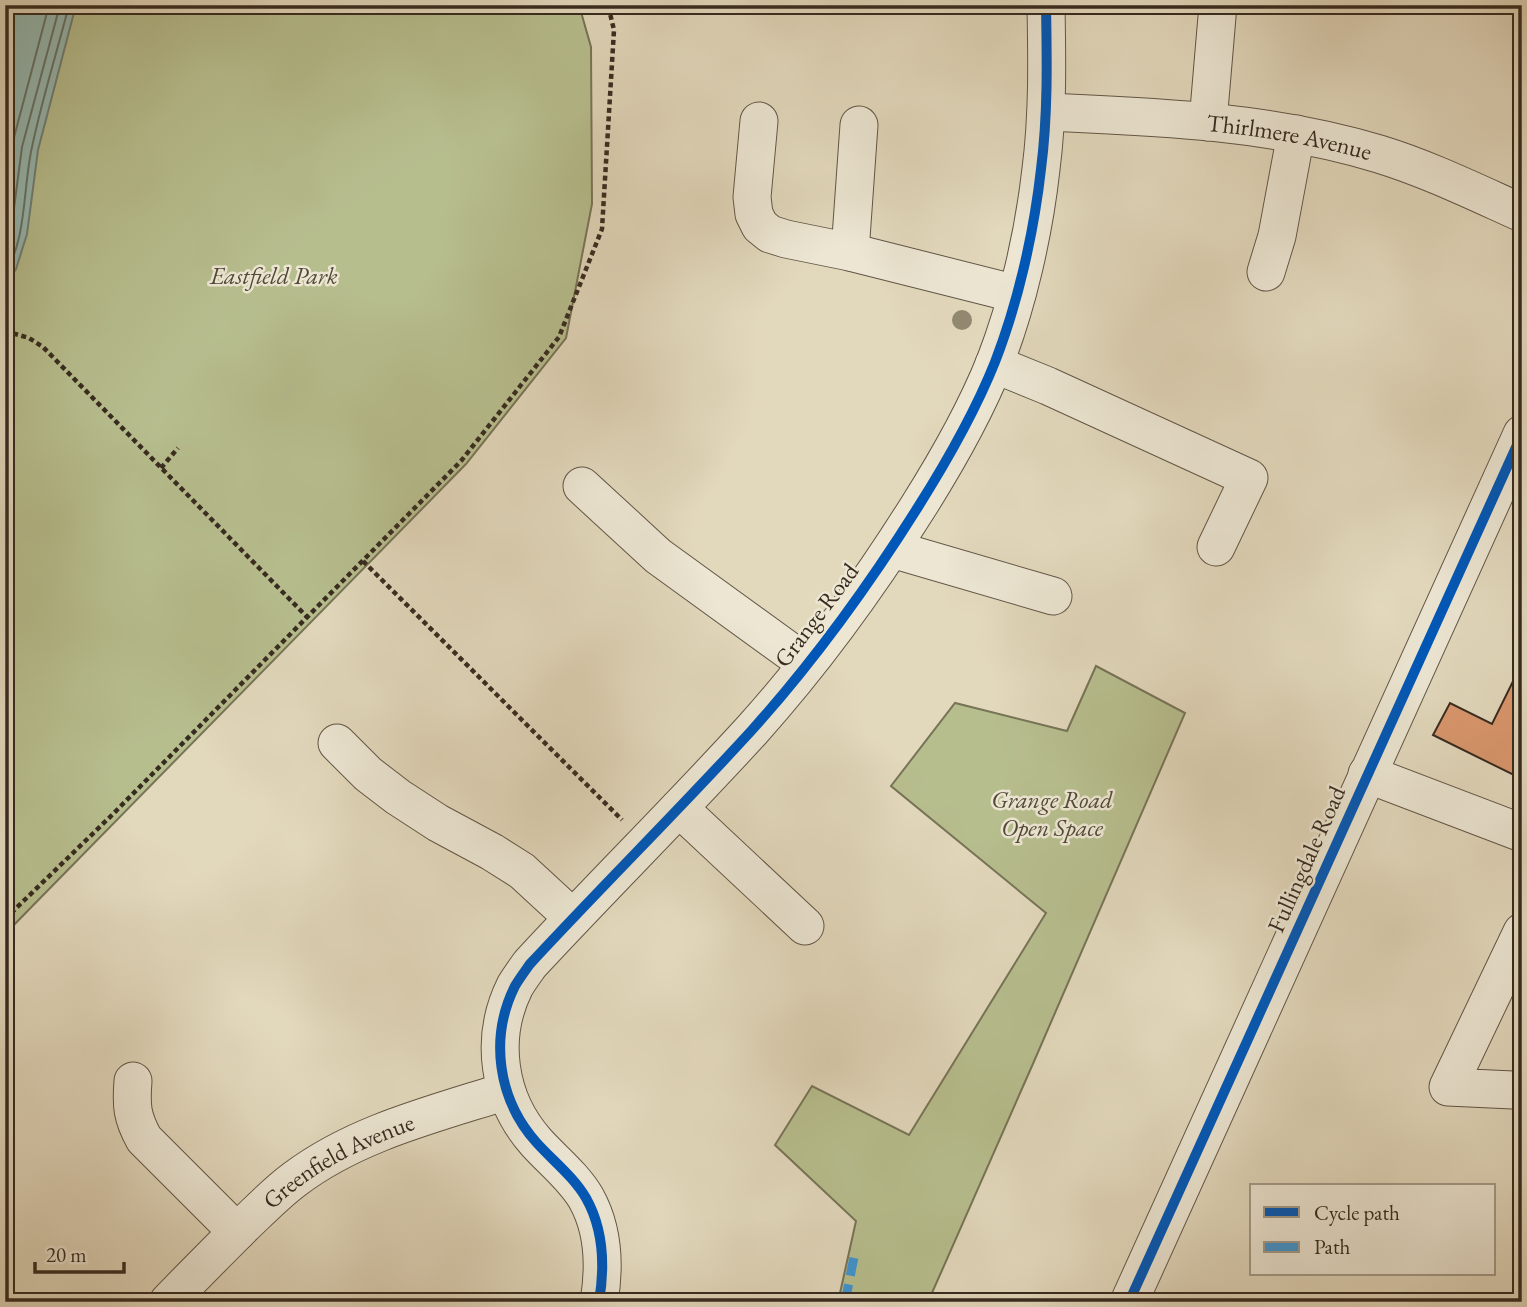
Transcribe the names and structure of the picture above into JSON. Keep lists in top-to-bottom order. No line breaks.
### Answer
{"streets":{"street":["Thirlmere Avenue","Grange Road","Fullingdale Road","Greenfield Avenue"]},"crossings":[["Thirlmere Avenue","Grange Road"],["Grange Road","Greenfield Avenue"]],"parks":["Eastfield Park","Grange Road Open Space"],"legend":["Cycle path","Path"],"scale_bar":"20 m"}
